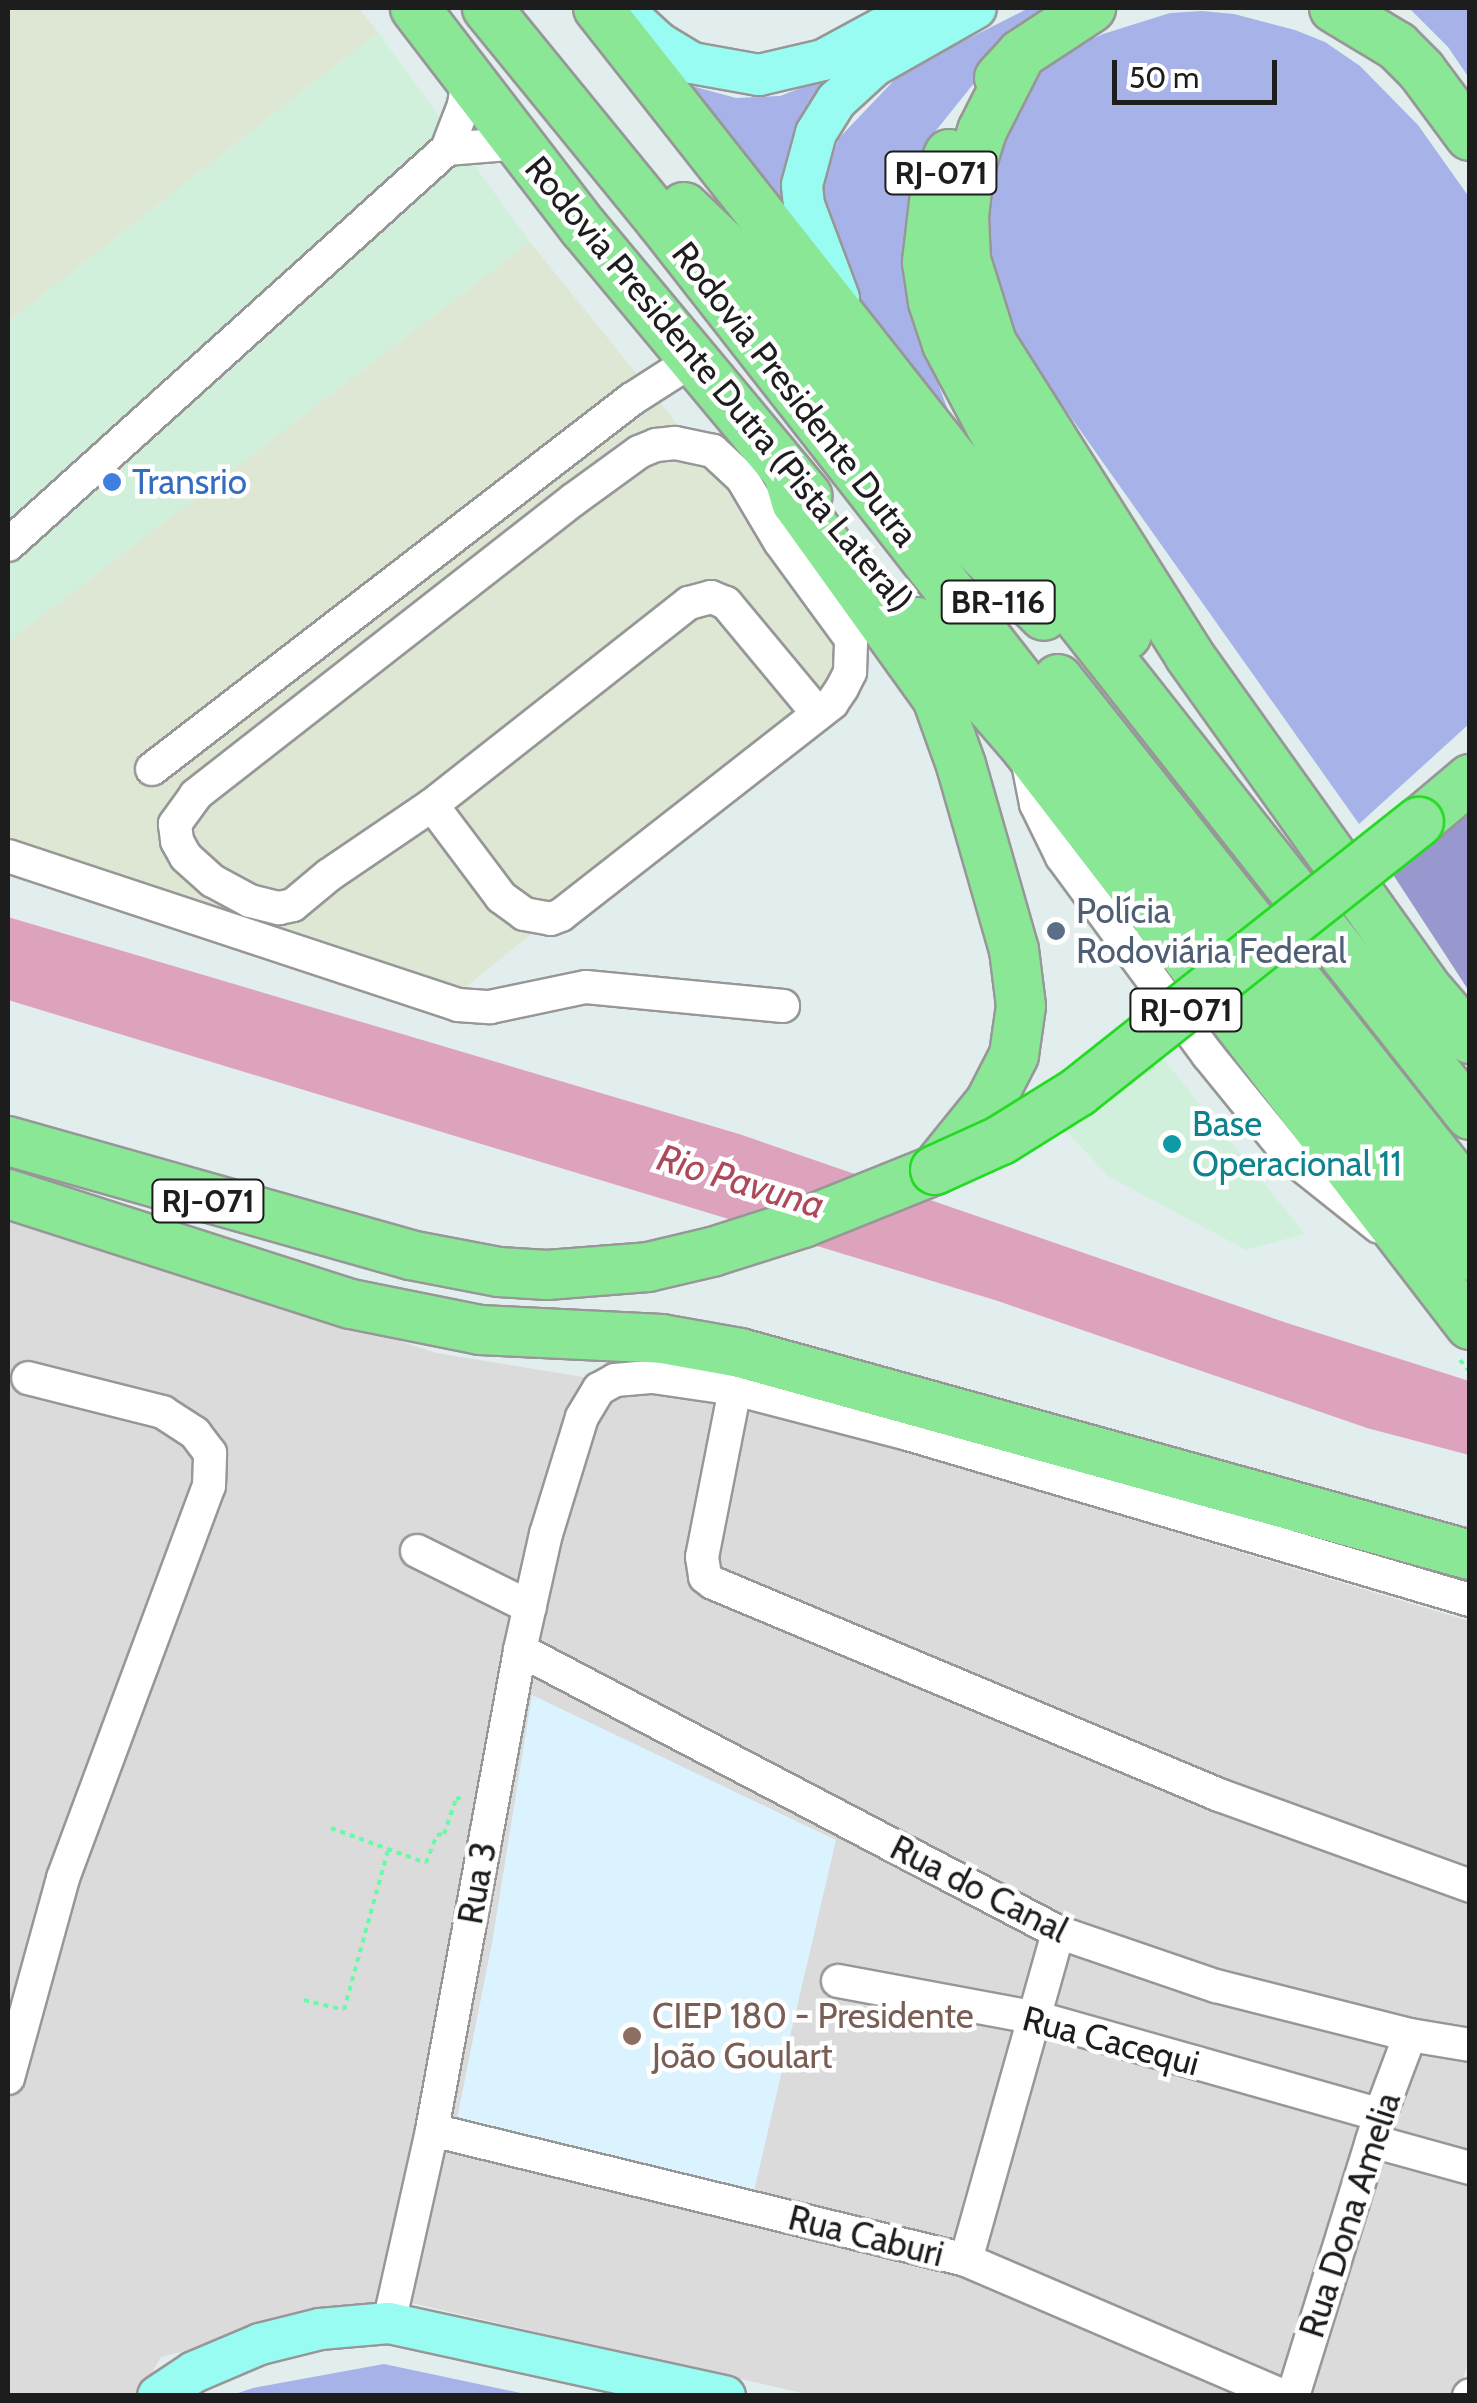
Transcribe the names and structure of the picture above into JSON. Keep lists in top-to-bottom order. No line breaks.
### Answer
{"streets":{"highway":["RJ-071","Rodovia Presidente Dutra (Pista Lateral)","Rodovia Presidente Dutra","BR-116"],"street":["Rua 3","Rua do Canal","Rua Cacequi","Rua Dona Amelia","Rua Caburi"]},"crossings":[["RJ-071","Rodovia Presidente Dutra (Pista Lateral)"],["RJ-071","BR-116"],["Rua 3","Rua do Canal"],["Rua 3","Rua Caburi"],["Rua do Canal","Rua Dona Amelia"],["Rua Cacequi","Rua Dona Amelia"]],"water":["Rio Pavuna"],"places":["Transrio","Polícia Rodoviária Federal","Base Operacional 11","CIEP 180 - Presidente João Goulart"],"scale_bar":"50 m"}
